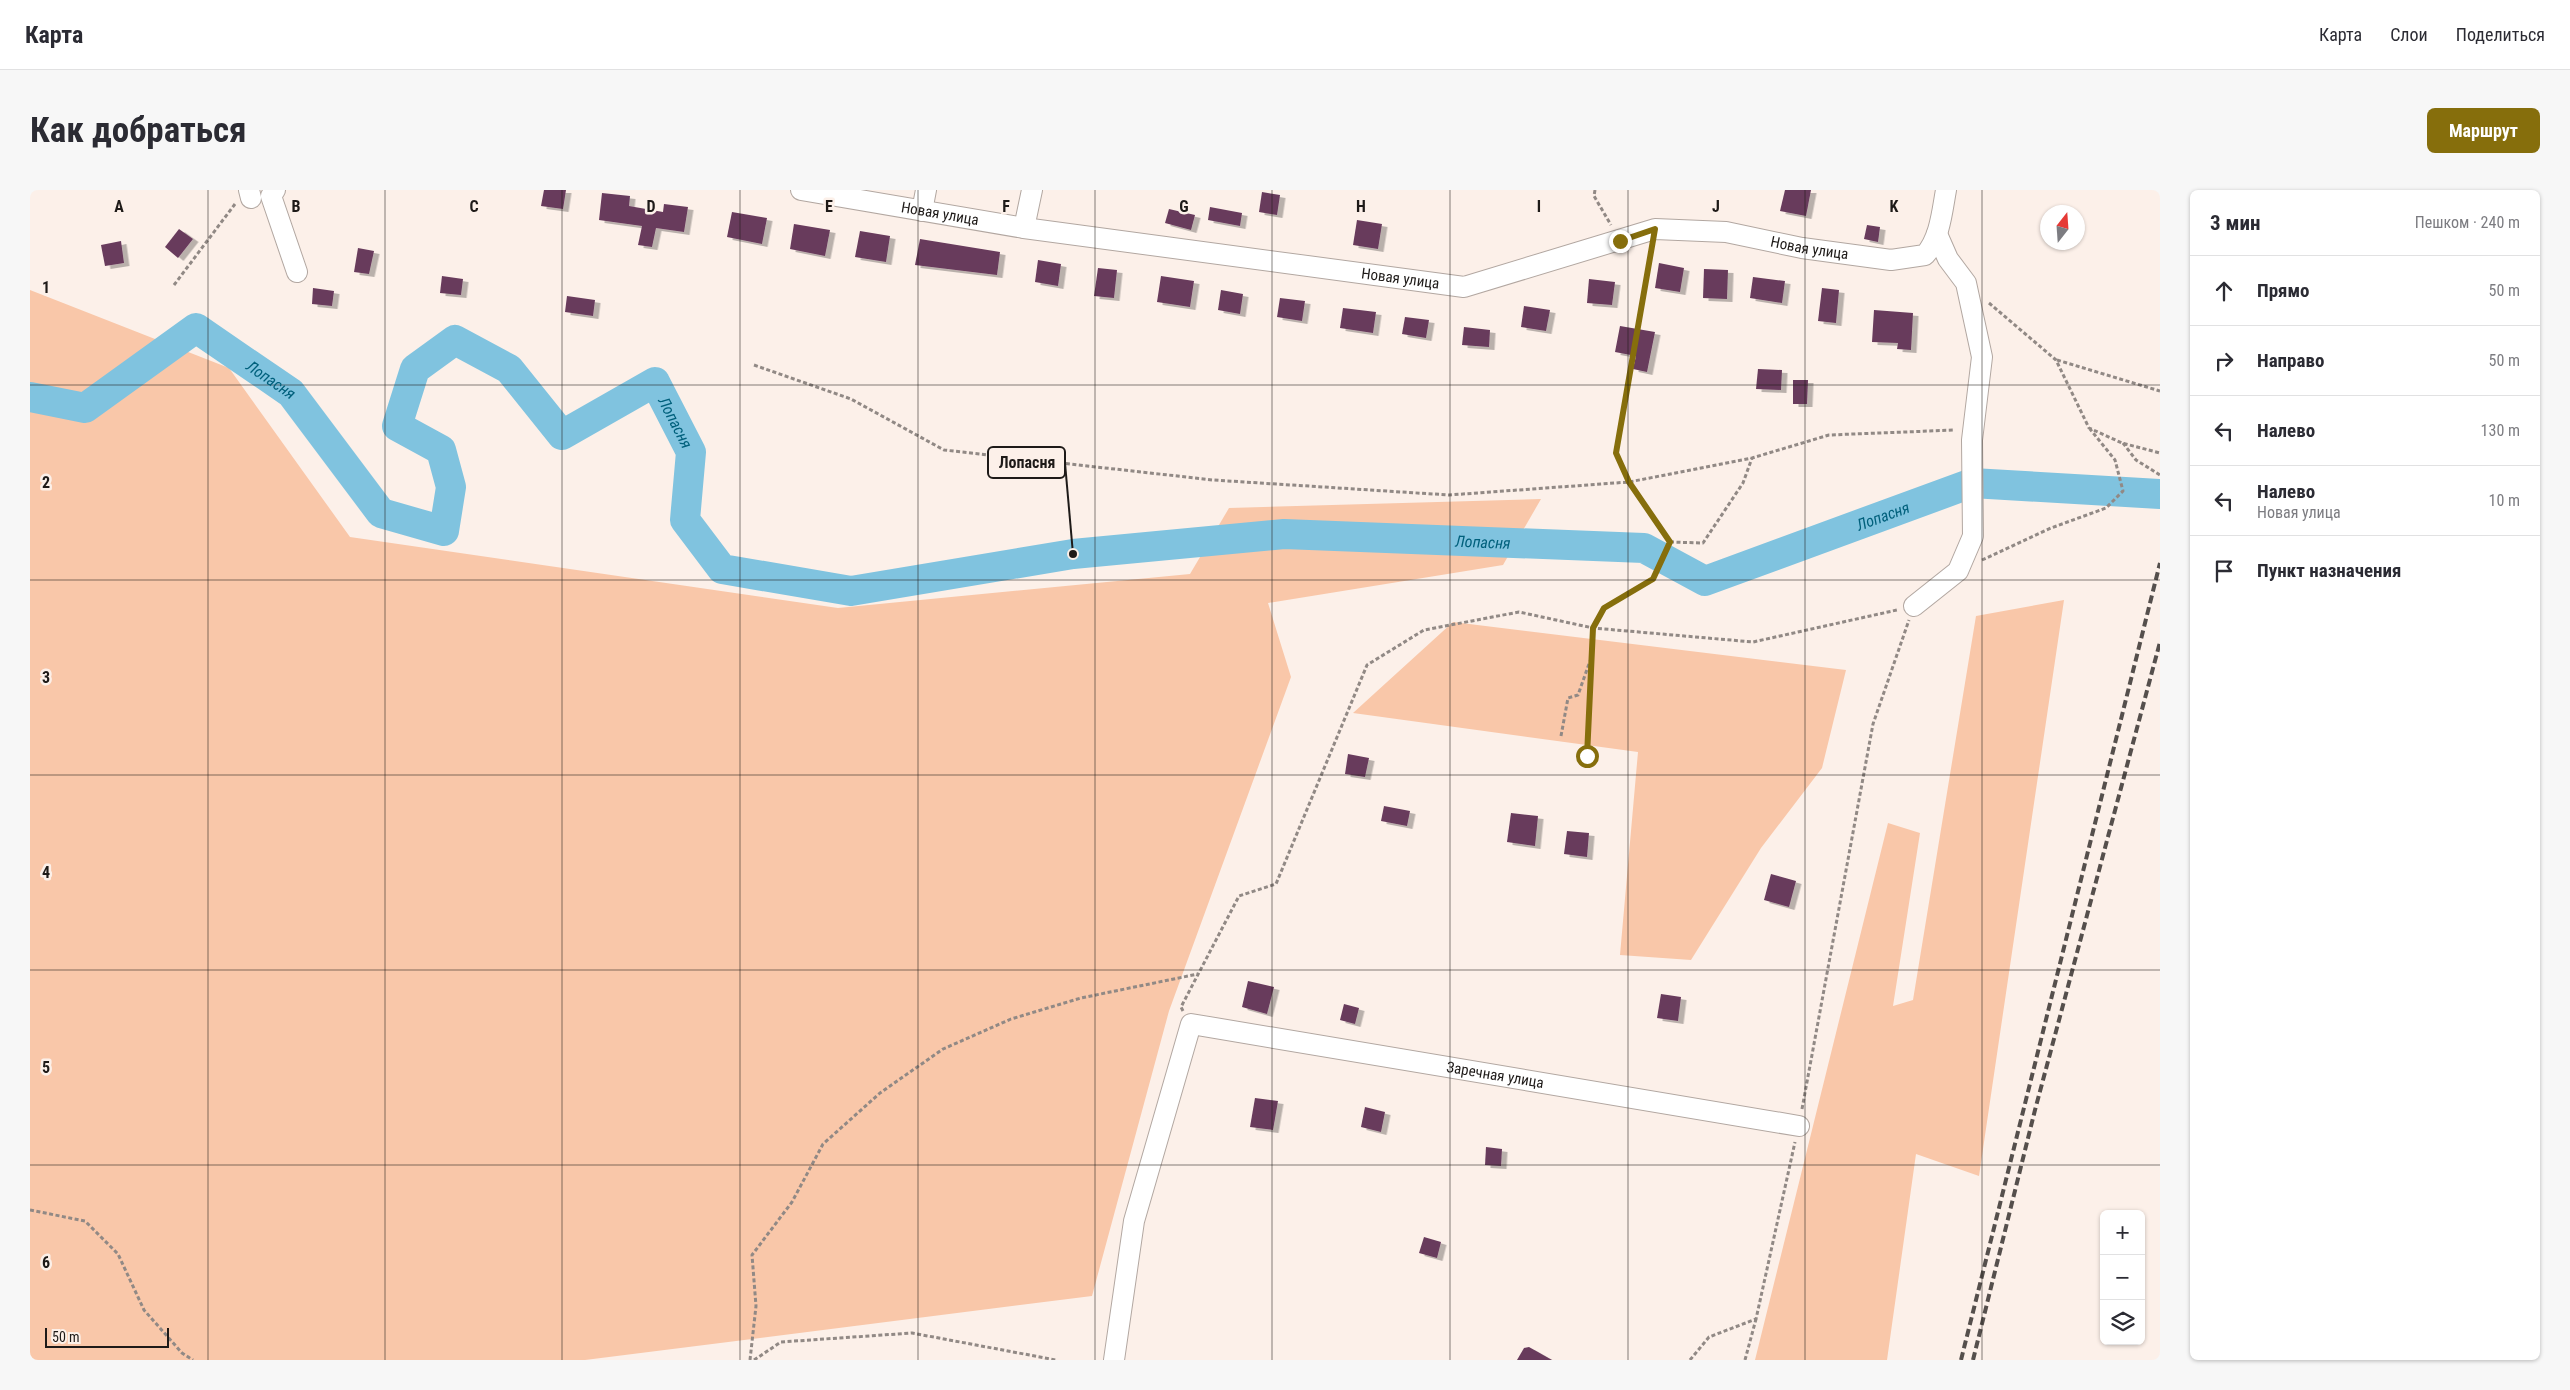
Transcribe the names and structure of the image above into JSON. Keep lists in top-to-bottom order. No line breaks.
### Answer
{"streets":{"street":["Новая улица","Заречная улица"]},"water":["Лопасня"],"places":["Лопасня"],"scale_bar":"50 m","north":"top","page":{"header":"Карта","nav":["Карта","Слои","Поделиться"],"buttons":"Маршрут","title":"Как добраться","heading":["3 мин","Пешком · 240 m"],"list":[["Прямо","50 m"],["Направо","50 m"],["Налево","130 m"],["Налево","Новая улица","10 m"],"Пункт назначения"],"map_buttons":["+","−"],"scale":"50 m"},"grid":{"columns":["A","B","C","D","E","F","G","H","I","J","K"],"rows":["1","2","3","4","5","6"]}}
